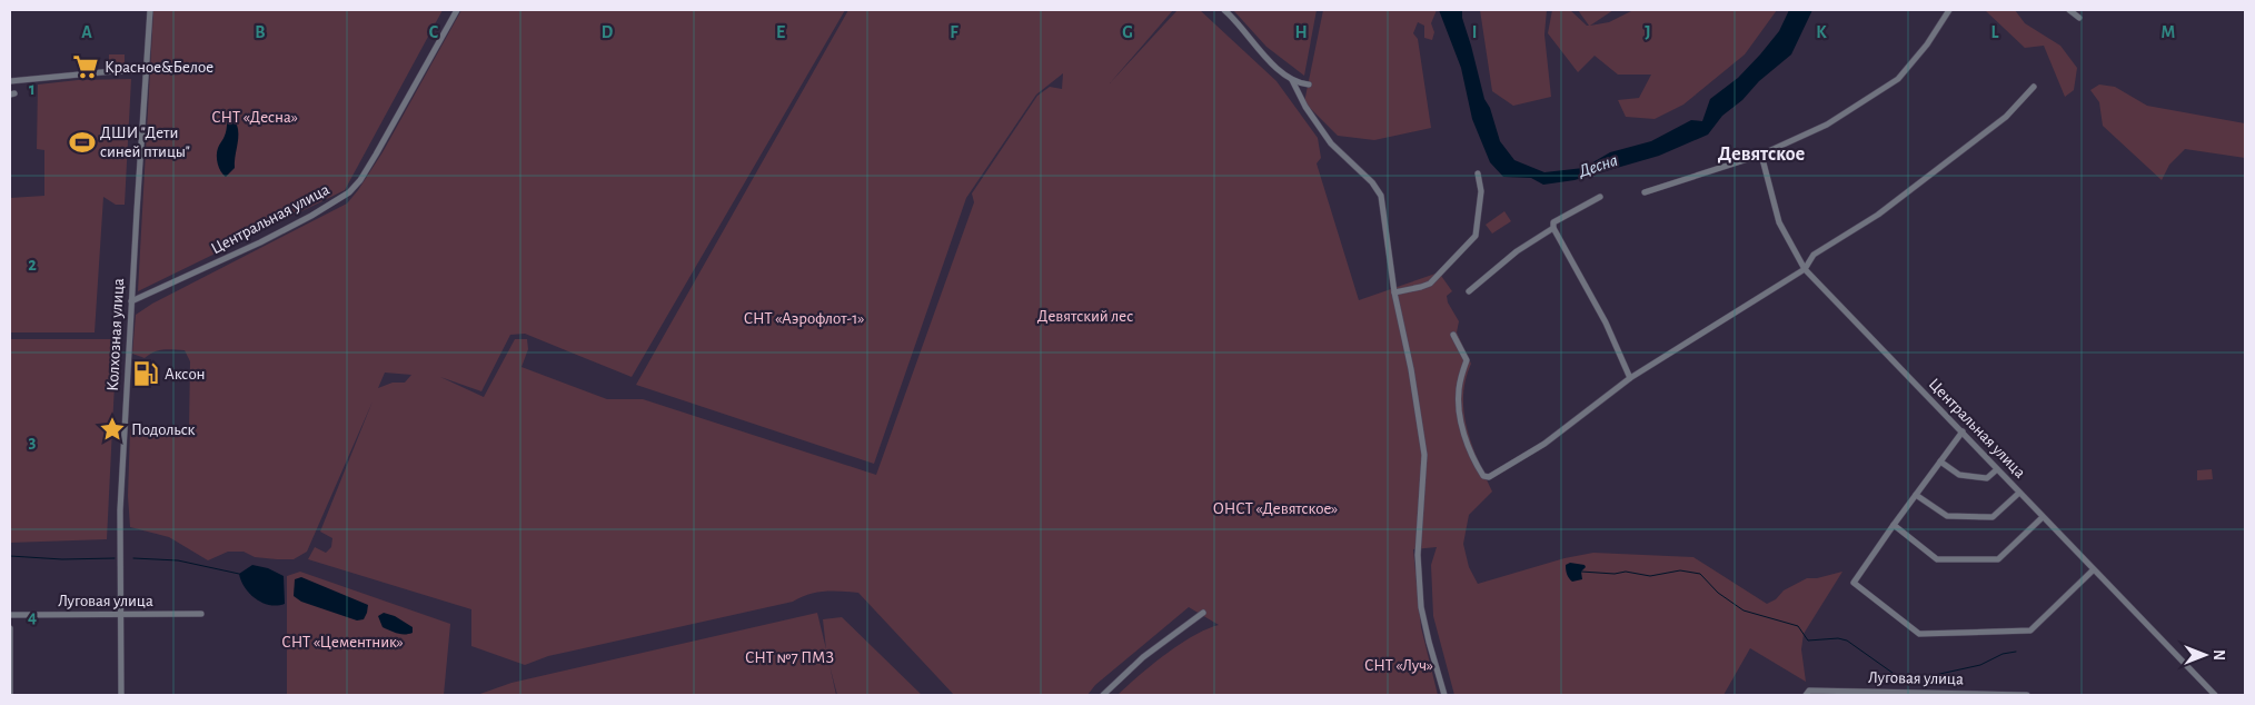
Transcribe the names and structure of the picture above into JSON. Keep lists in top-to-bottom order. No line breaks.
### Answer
{"streets":{"street":["Центральная улица","Колхозная улица","Луговая улица"]},"crossings":[["Центральная улица","Колхозная улица"],["Колхозная улица","Луговая улица"]],"districts":["Девятское"],"water":["Десна"],"parks":["СНТ «Десна»","Девятский лес","СНТ «Аэрофлот-1»","ОНСТ «Девятское»","СНТ «Цементник»","СНТ №7 ПМЗ","СНТ «Луч»"],"places":{"supermarket":["Красное&Белое"],"sports":["ДШИ \"Дети синей птицы\""],"fuel station":["Аксон"],"place":["Подольск"]},"north":"right","grid":{"columns":["A","B","C","D","E","F","G","H","I","J","K","L","M"],"rows":["1","2","3","4"]}}
